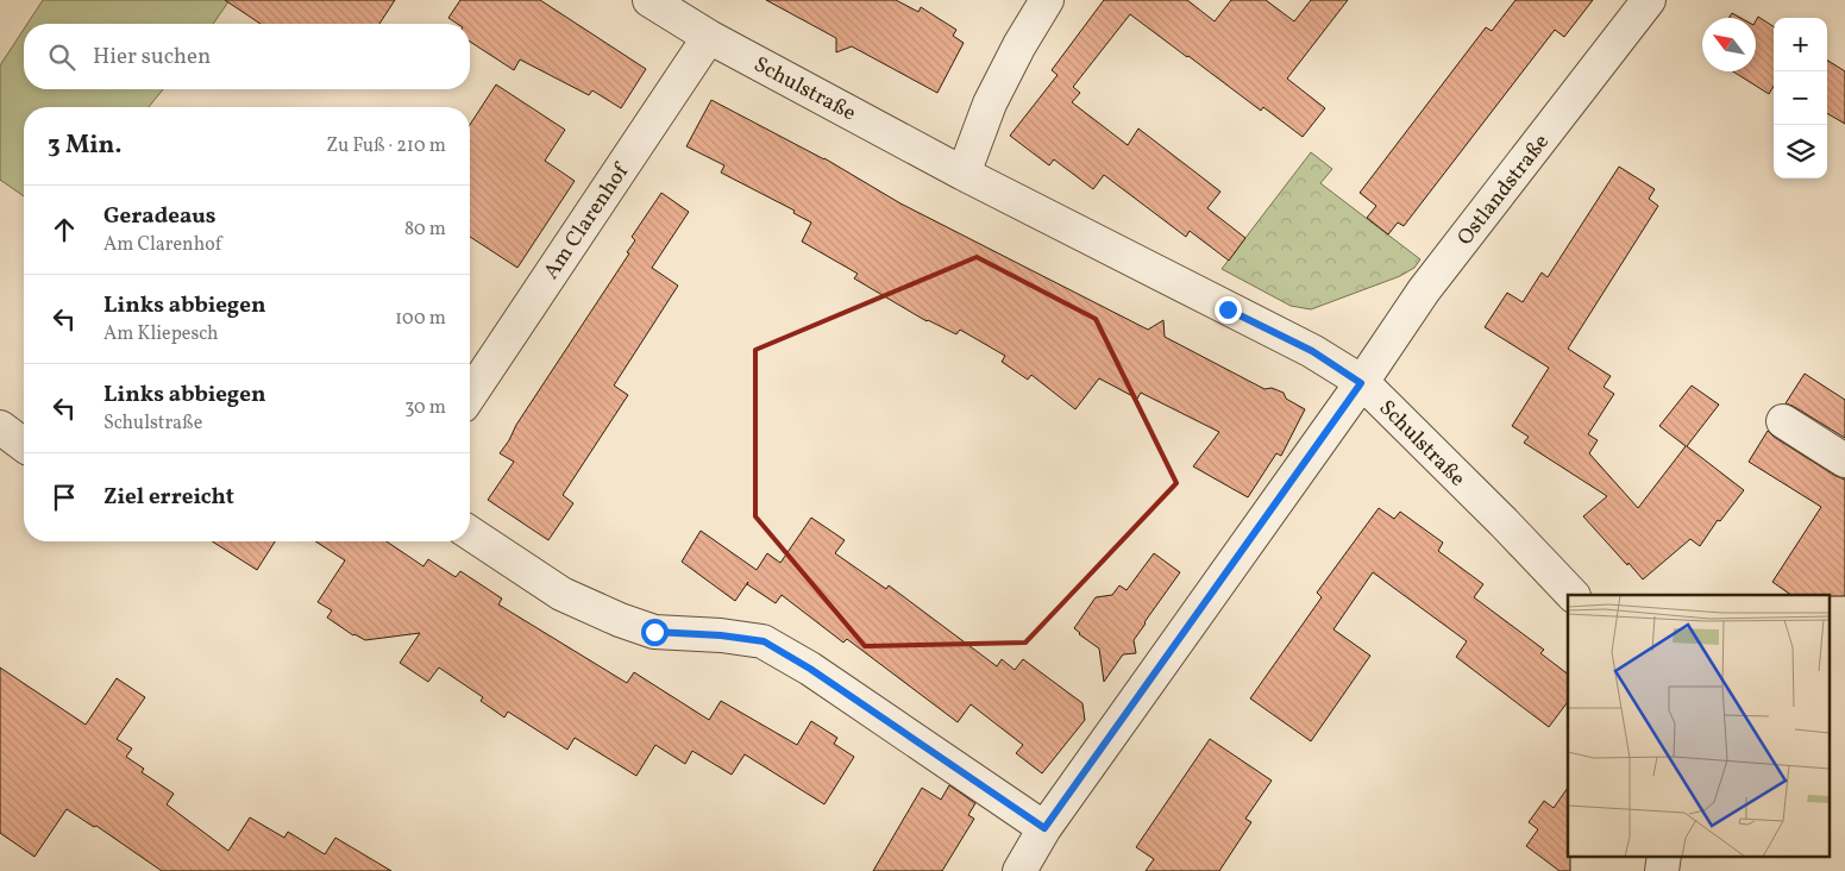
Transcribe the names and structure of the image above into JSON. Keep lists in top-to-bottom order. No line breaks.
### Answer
{"streets":{"street":["Schulstraße","Ostlandstraße","Am Clarenhof"]},"crossings":[["Schulstraße","Ostlandstraße"],["Schulstraße","Am Clarenhof"]],"north":"top left","page":{"map_buttons":["+","−"],"search":"Hier suchen","heading":["3 Min.","Zu Fuß · 210 m"],"list":[["Geradeaus","Am Clarenhof","80 m"],["Links abbiegen","Am Kliepesch","100 m"],["Links abbiegen","Schulstraße","30 m"],"Ziel erreicht"]}}
